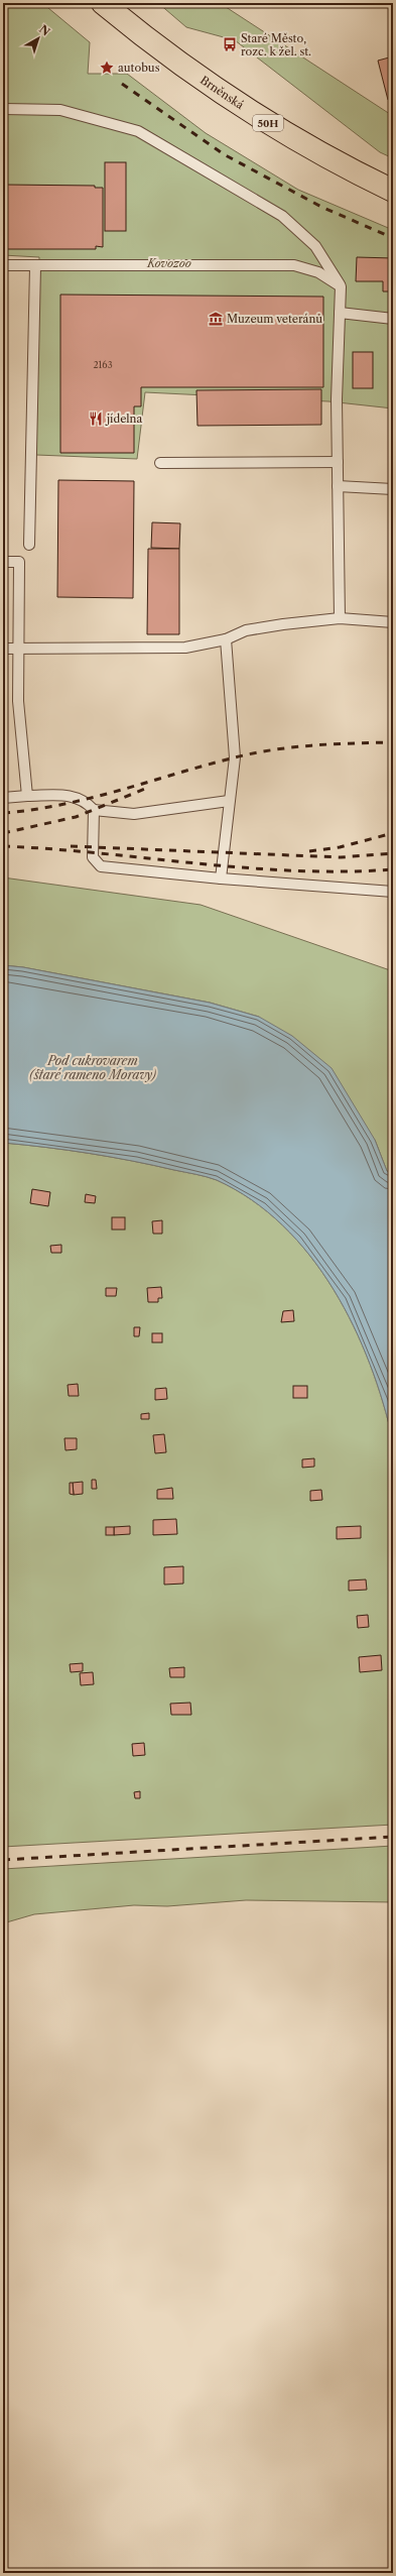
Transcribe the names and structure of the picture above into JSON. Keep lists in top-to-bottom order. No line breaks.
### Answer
{"streets":{"main road":["Brněnská","50H"]},"water":["Pod cukrovarem (staré rameno Moravy)"],"parks":["Kovozoo"],"places":{"bus stop":["Staré Město, rozc. k žel. st."],"place":["autobus"],"museum":["Muzeum veteránů"],"restaurant":["jídelna"]},"house_numbers":["2163"],"north":"top right"}
